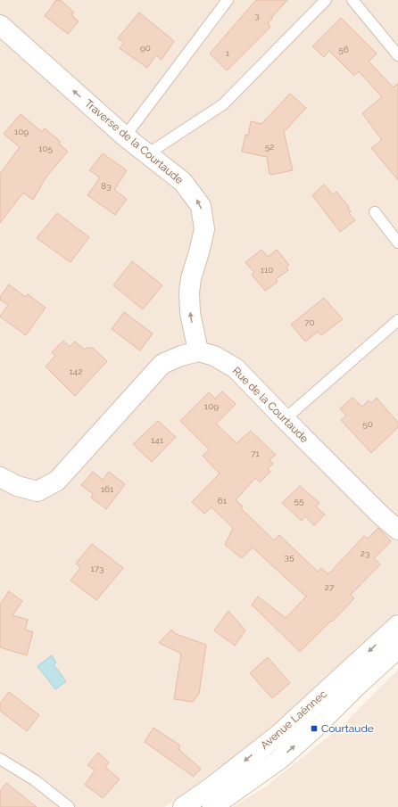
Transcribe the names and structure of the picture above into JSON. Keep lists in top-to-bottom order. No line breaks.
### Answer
{"streets":{"street":["Traverse de la Courtaude","Rue de la Courtaude","Avenue Laënnec"]},"crossings":[["Traverse de la Courtaude","Rue de la Courtaude"]],"one_way":["Traverse de la Courtaude"],"places":{"transit":["Courtaude"]},"house_numbers":["3","90","56","1","109","52","105","83","110","70","142","109","50","141","71","161","61","55","23","35","173","27"]}
